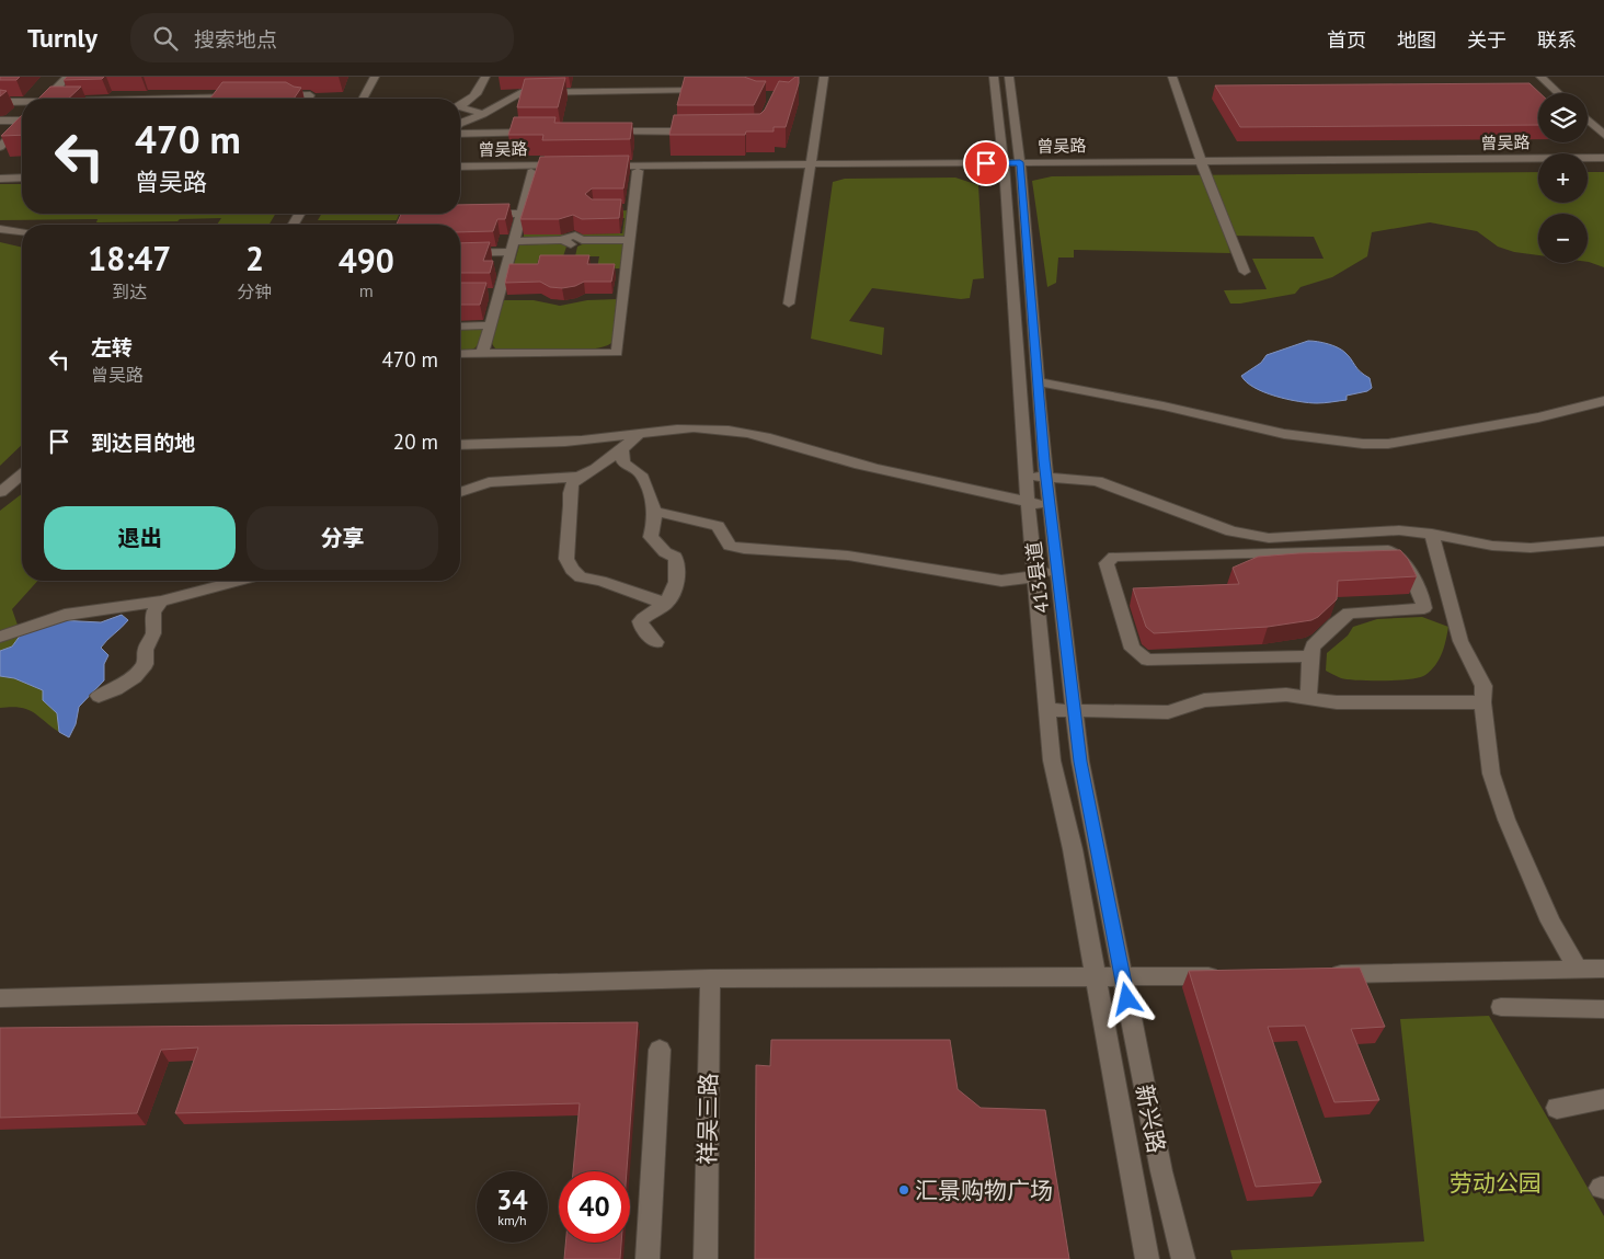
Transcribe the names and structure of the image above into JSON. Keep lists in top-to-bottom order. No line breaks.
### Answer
{"streets":{"street":["曾吴路","413县道","祥吴三路","新兴路"]},"crossings":[["曾吴路","413县道"],["413县道","新兴路"]],"parks":["劳动公园"],"places":["汇景购物广场"],"page":{"header":"Turnly","search":"搜索地点","nav":["首页","地图","关于","联系"],"map_buttons":["+","−"],"turn":["470 m","曾吴路"],"eta":["18:47","到达","2","分钟","490","m"],"list":[{"name":"左转","note":"曾吴路","value":"470 m"},{"name":"到达目的地","value":"20 m"}],"buttons":["退出","分享"],"speed":"34 km/h","limit":"40"}}
